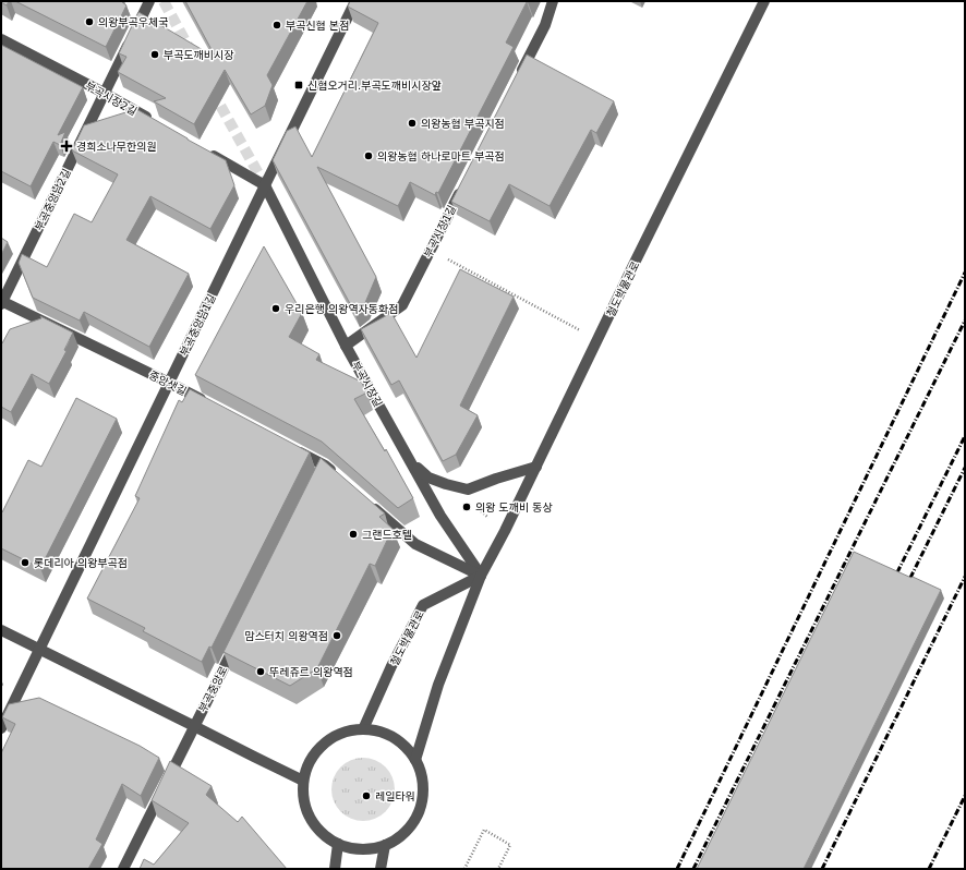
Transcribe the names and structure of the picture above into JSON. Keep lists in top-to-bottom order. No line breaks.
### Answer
{"streets":{"street":["부곡시장2길","부곡중앙남2길","부곡시장1길","철도박물관로","부곡중앙남1길","중앙샛길","부곡시장길","부곡중앙로"]},"crossings":[["부곡시장2길","부곡중앙남2길"],["부곡중앙남2길","중앙샛길"],["부곡시장1길","부곡시장길"],["철도박물관로","부곡시장길"],["철도박물관로","부곡중앙로"],["부곡중앙남1길","중앙샛길"],["부곡중앙남1길","부곡시장길"],["부곡중앙남1길","부곡중앙로"]],"places":{"other":["의왕부곡우체국","부곡신협 본점","부곡도깨비시장","의왕농협 부곡지점","의왕농협 하나로마트 부곡점","우리은행 의왕역자동화점","의왕 도깨비 동상","그랜드호텔","롯데리아 의왕부곡점","맘스터치 의왕역점","뚜레쥬르 의왕역점","레일타워"],"transit":["신협오거리.부곡도깨비시장앞"],"health":["경희소나무한의원"]}}
